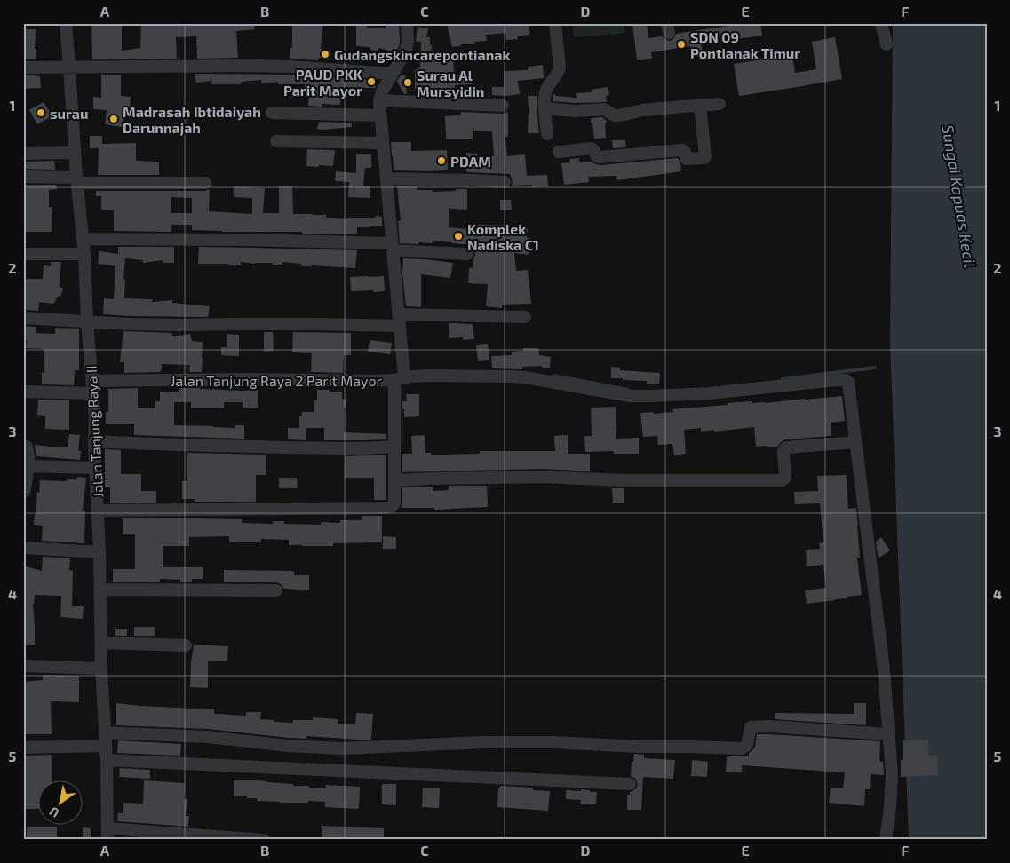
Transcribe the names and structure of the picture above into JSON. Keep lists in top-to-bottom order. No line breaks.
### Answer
{"streets":{"street":["Jalan Tanjung Raya 2 Parit Mayor","Jalan Tanjung Raya II"]},"crossings":[["Jalan Tanjung Raya 2 Parit Mayor","Jalan Tanjung Raya II"]],"water":["Sungai Kapuas Kecil"],"places":["SDN 09 Pontianak Timur","Gudangskincarepontianak","PAUD PKK Parit Mayor","Surau Al Mursyidin","surau","Madrasah Ibtidaiyah Darunnajah","PDAM","Komplek Nadiska C1"],"north":"bottom left","grid":{"columns":["A","B","C","D","E","F"],"rows":["1","2","3","4","5"]}}
